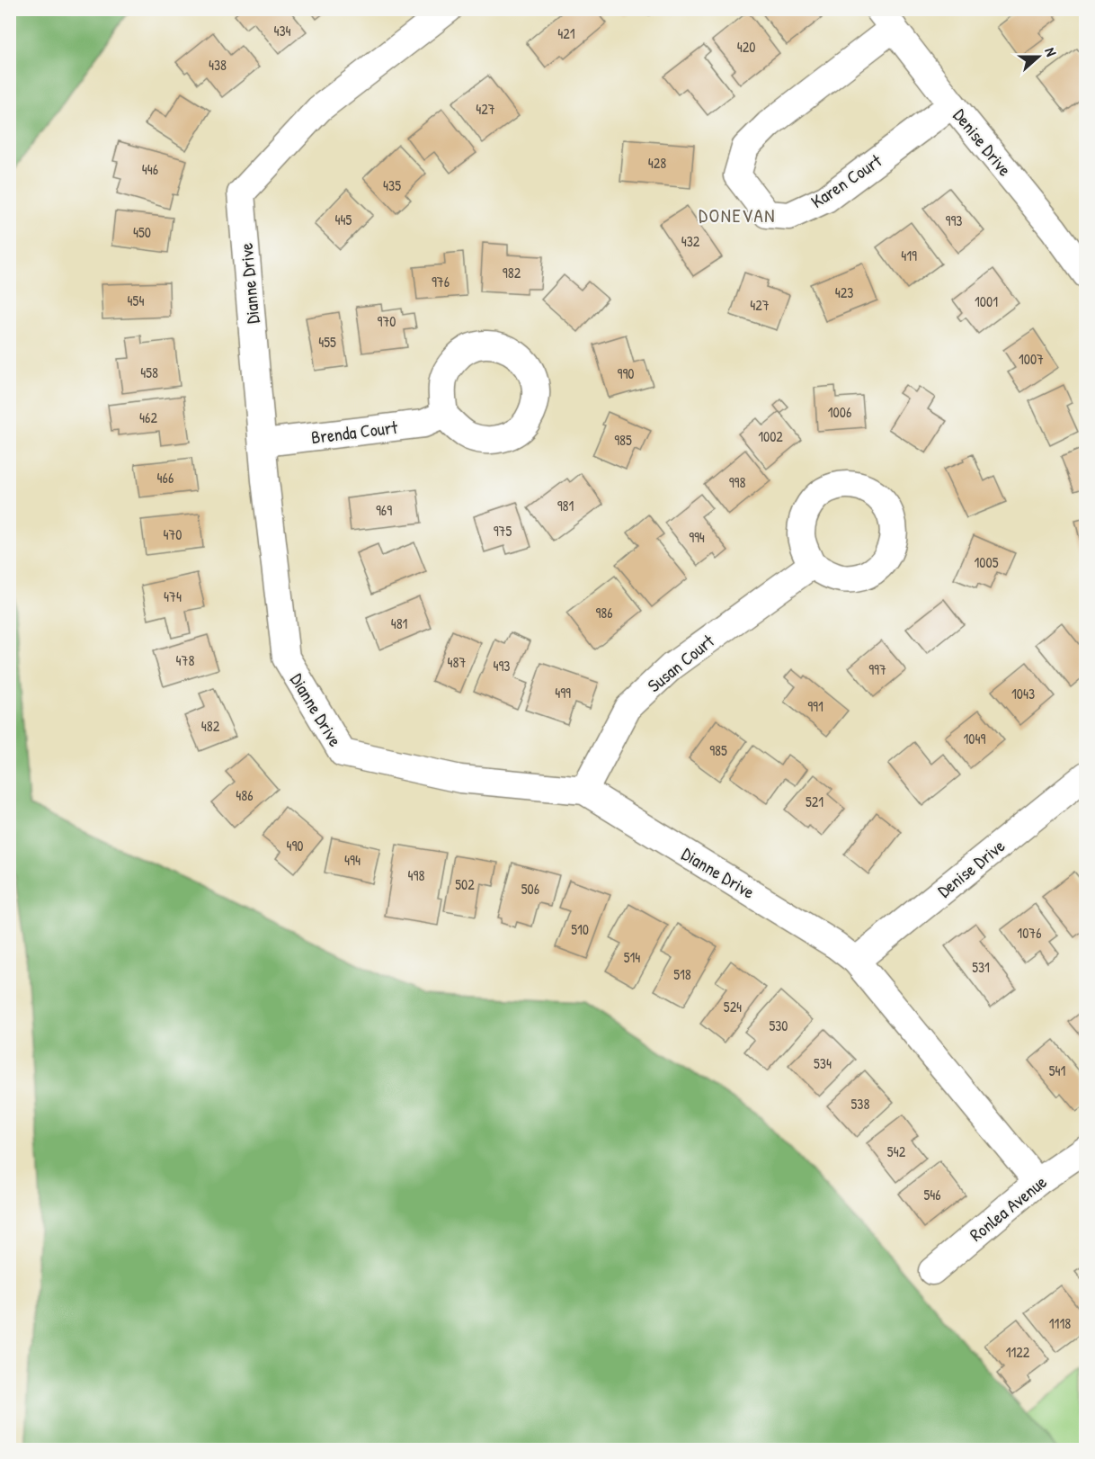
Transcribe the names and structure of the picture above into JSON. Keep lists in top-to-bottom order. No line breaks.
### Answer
{"streets":{"street":["Denise Drive","Karen Court","Dianne Drive","Brenda Court","Susan Court","Ronlea Avenue"]},"crossings":[["Denise Drive","Karen Court"],["Denise Drive","Dianne Drive"],["Dianne Drive","Brenda Court"],["Dianne Drive","Susan Court"],["Dianne Drive","Ronlea Avenue"]],"districts":["DONEVAN"],"house_numbers":["434","421","420","438","427","428","446","435","445","993","450","432","419","982","976","423","454","1001","427","970","455","1007","458","990","1006","462","1002","985","466","998","981","969","975","470","994","1005","474","986","481","478","487","493","997","499","1043","991","482","1049","985","486","521","490","494","498","502","506","510","1076","514","531","518","524","530","534","541","538","542","546","1118","1122"],"north":"right"}
